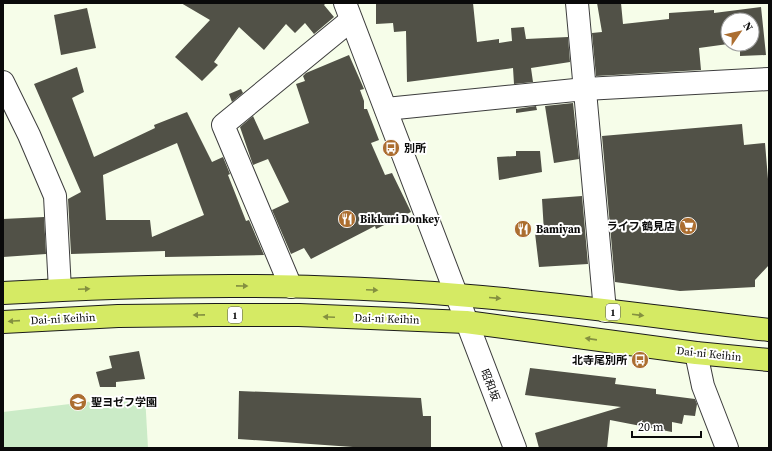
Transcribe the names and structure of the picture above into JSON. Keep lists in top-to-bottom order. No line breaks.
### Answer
{"streets":{"highway":["1","Dai-ni Keihin"],"street":["昭和坂"]},"crossings":[["1","昭和坂"],["Dai-ni Keihin","昭和坂"]],"places":{"bus stop":["別所","北寺尾別所"],"restaurant":["Bikkuri Donkey","Bamiyan"],"supermarket":["ライフ 鶴見店"],"school or university":["聖ヨゼフ学園"]},"scale_bar":"20 m","north":"top right"}
